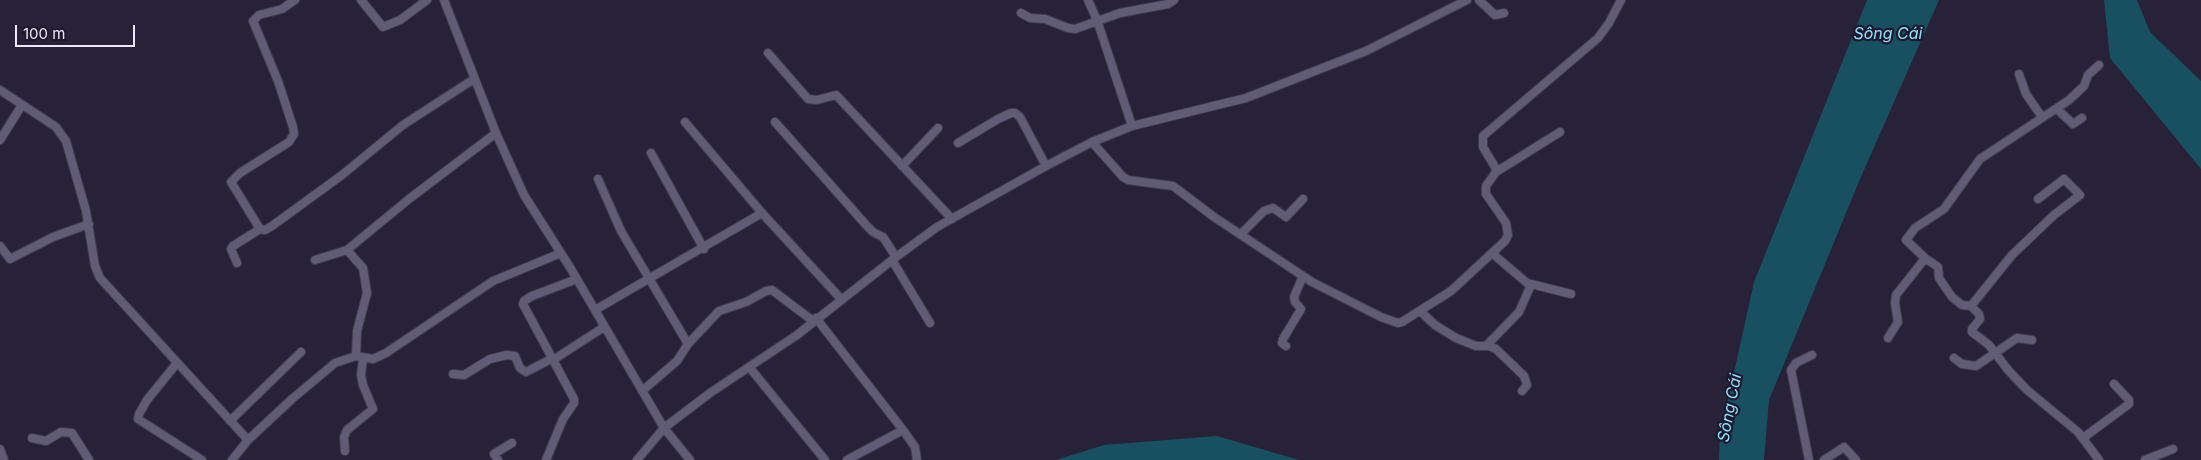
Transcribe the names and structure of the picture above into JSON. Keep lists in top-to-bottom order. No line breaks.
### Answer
{"water":["Sông Cái"],"scale_bar":"100 m"}
